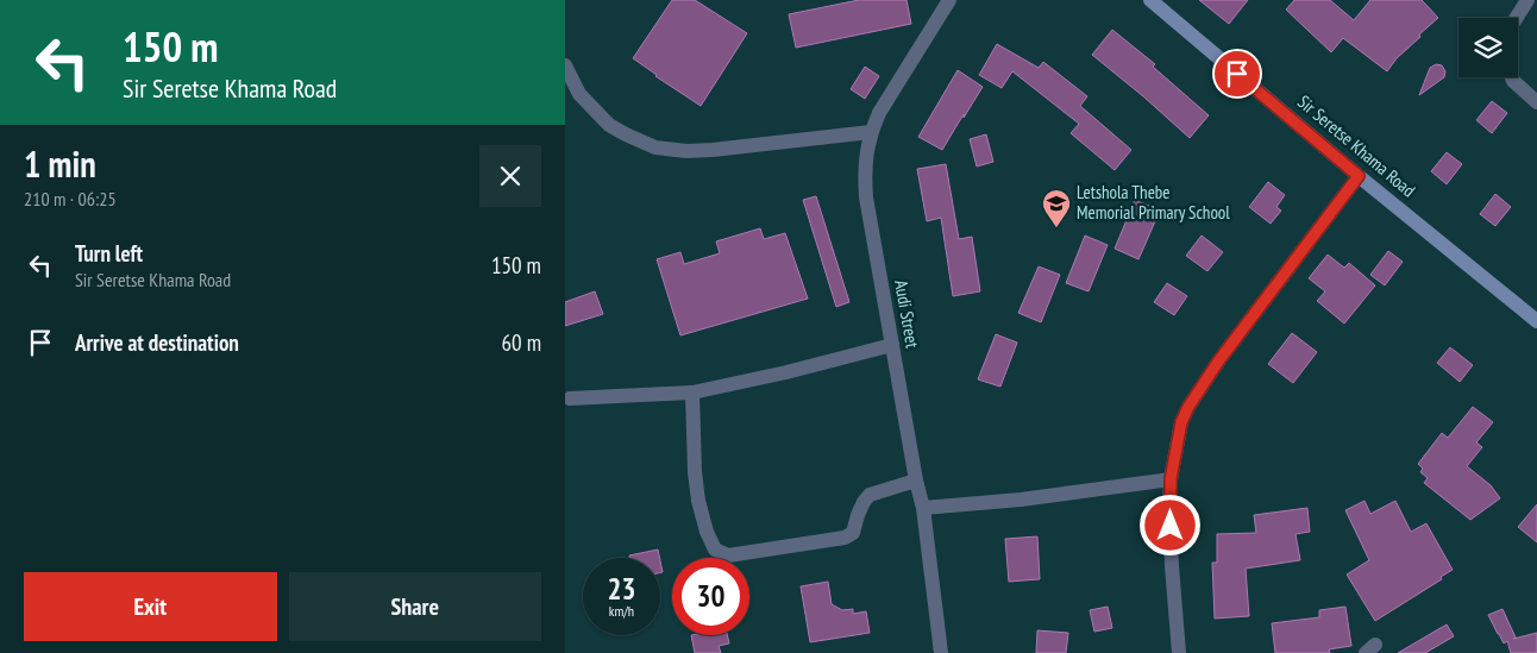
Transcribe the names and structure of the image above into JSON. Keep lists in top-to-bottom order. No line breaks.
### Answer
{"streets":{"main road":["Sir Seretse Khama Road"],"street":["Audi Street"]},"places":{"school or university":["Letshola Thebe Memorial Primary School"]},"page":{"turn":["150 m","Sir Seretse Khama Road"],"heading":["1 min","210 m · 06:25"],"list":[{"name":"Turn left","note":"Sir Seretse Khama Road","value":"150 m"},{"name":"Arrive at destination","value":"60 m"}],"speed":"23 km/h","limit":"30","buttons":["Exit","Share"]}}
